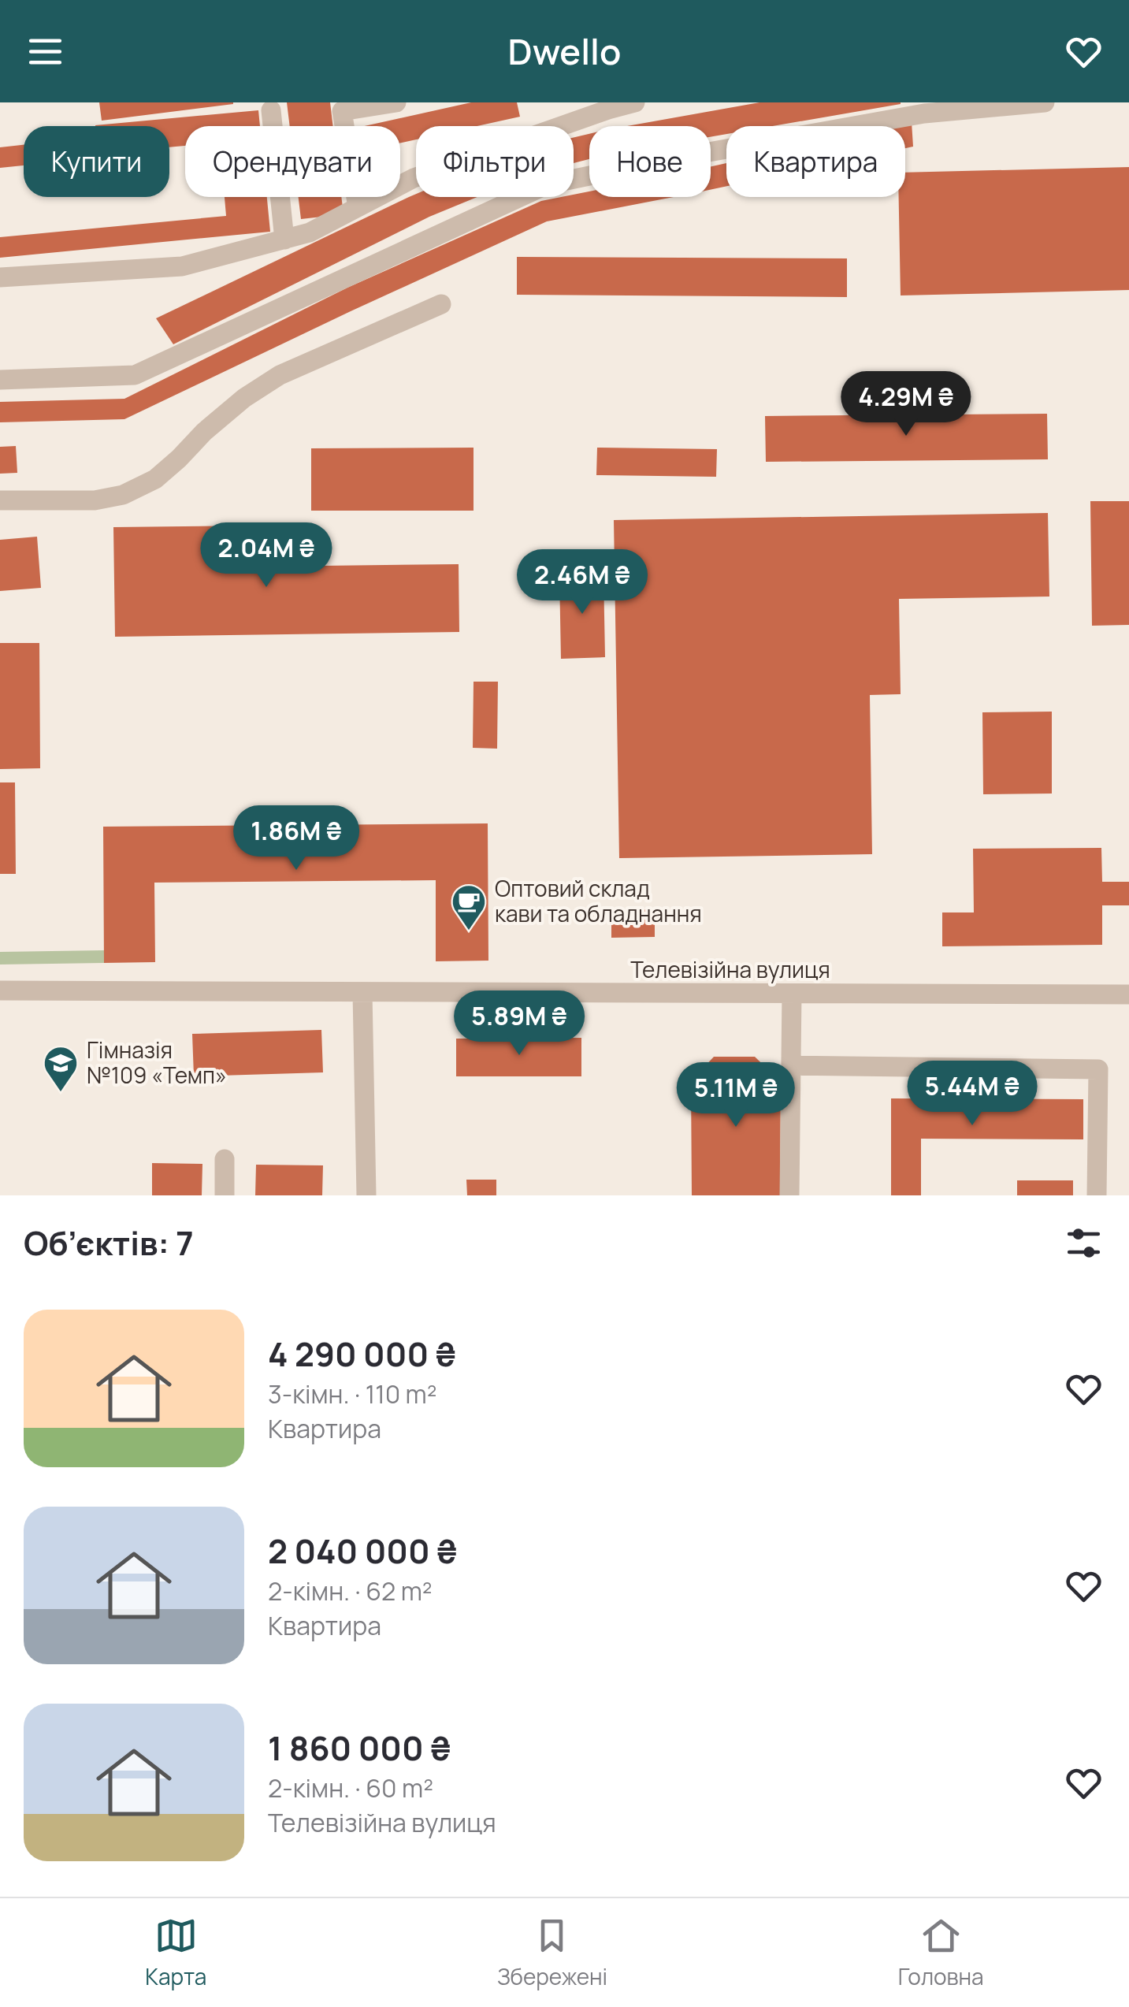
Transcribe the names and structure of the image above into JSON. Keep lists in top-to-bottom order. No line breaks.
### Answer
{"streets":{"street":["Телевізійна вулиця"]},"places":{"cafe":["Оптовий склад кави та обладнання"],"school or university":["Гімназія №109 «Темп»"]},"page":{"header":"Dwello","chip":["Купити","Орендувати","Фільтри","Нове","Квартира"],"price":["4.29M ₴","2.04M ₴","2.46M ₴","1.86M ₴","5.89M ₴","5.44M ₴","5.11M ₴"],"heading":"Об’єктів: 7","list":[{"name":"4 290 000 ₴","note":"3-кімн. · 110 m² · Квартира"},{"name":"2 040 000 ₴","note":"2-кімн. · 62 m² · Квартира"},{"name":"1 860 000 ₴","note":"2-кімн. · 60 m² · Телевізійна вулиця"}],"tabs":["Карта","Збережені","Головна"]}}
